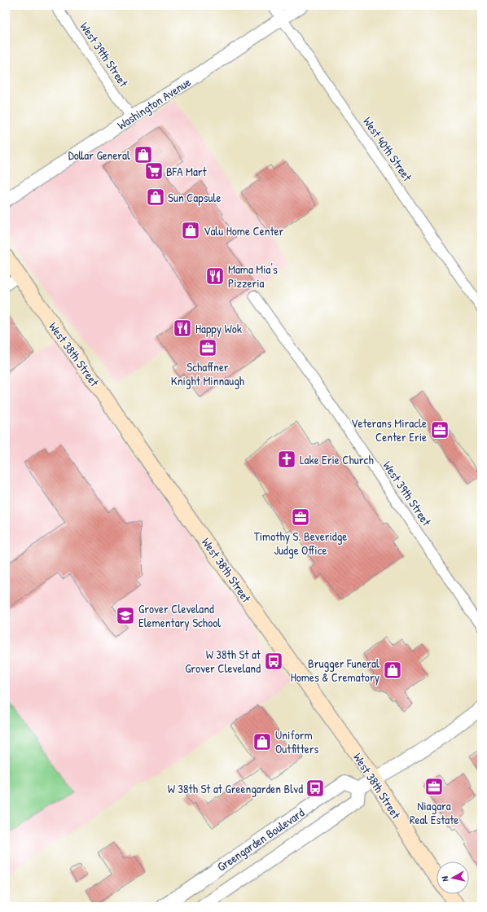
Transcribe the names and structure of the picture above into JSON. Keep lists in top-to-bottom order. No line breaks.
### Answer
{"streets":{"main road":["West 38th Street"],"street":["West 39th Street","Washington Avenue","West 40th Street","Greengarden Boulevard"]},"crossings":[["West 39th Street","Washington Avenue"],["Washington Avenue","West 40th Street"]],"places":{"shop":["Dollar General","Sun Capsule","Valu Home Center","Brugger Funeral Homes & Crematory","Uniform Outfitters"],"supermarket":["BFA Mart"],"restaurant":["Mama Mia's Pizzeria","Happy Wok"],"office":["Schaffner Knight Minnaugh","Veterans Miracle Center Erie","Timothy S. Beveridge Judge Office","Niagara Real Estate"],"church":["Lake Erie Church"],"school or university":["Grover Cleveland Elementary School"],"bus stop":["W 38th St at Grover Cleveland","W 38th St at Greengarden Blvd"]},"north":"left"}
